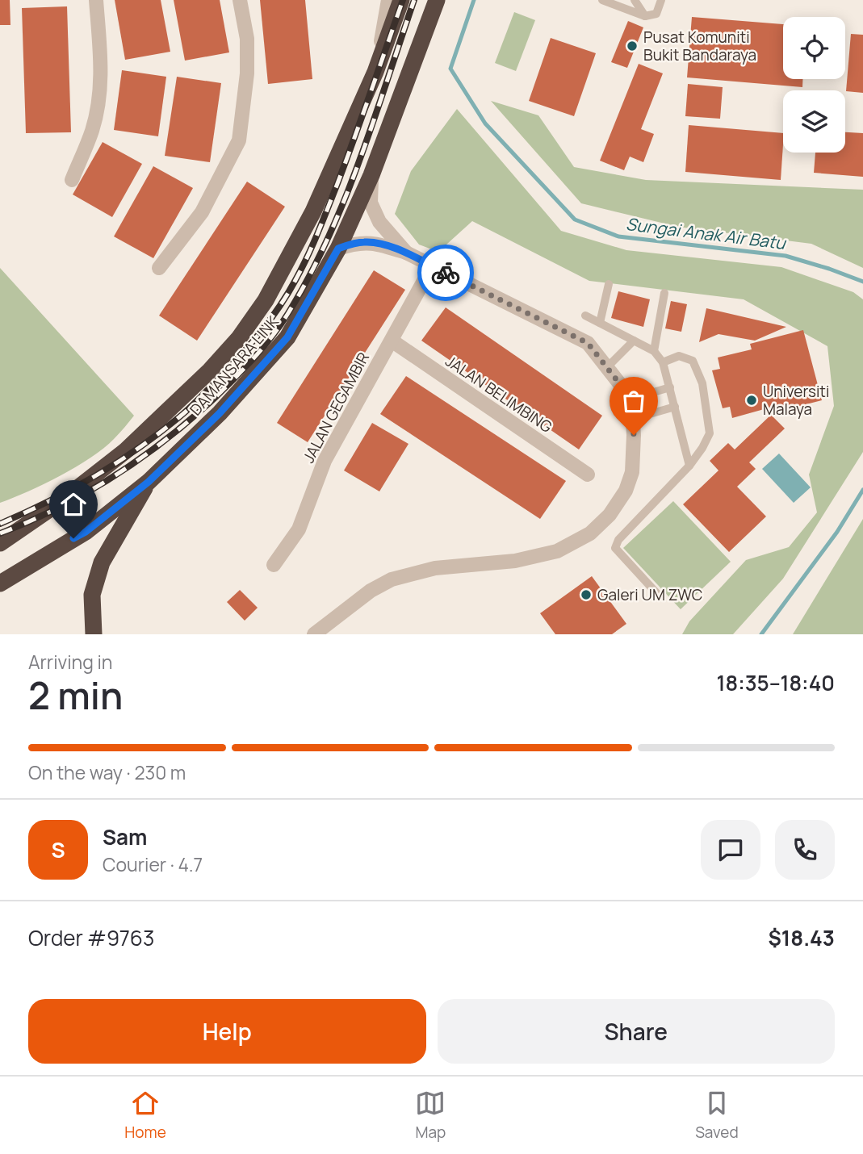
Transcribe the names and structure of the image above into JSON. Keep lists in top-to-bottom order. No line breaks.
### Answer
{"streets":{"highway":["DAMANSARA LINK"],"street":["JALAN BELIMBING","JALAN GEGAMBIR"]},"crossings":[["JALAN BELIMBING","JALAN GEGAMBIR"]],"water":["Sungai Anak Air Batu"],"places":["Pusat Komuniti Bukit Bandaraya","Universiti Malaya","Galeri UM ZWC"],"page":{"heading":["2 min","Arriving in","18:35–18:40"],"panel":["Sam","Courier · 4.7","Order #9763","$18.43"],"bar":"On the way · 230 m","round":"S","buttons":["Help","Share"],"tabs":["Home","Map","Saved"]}}
